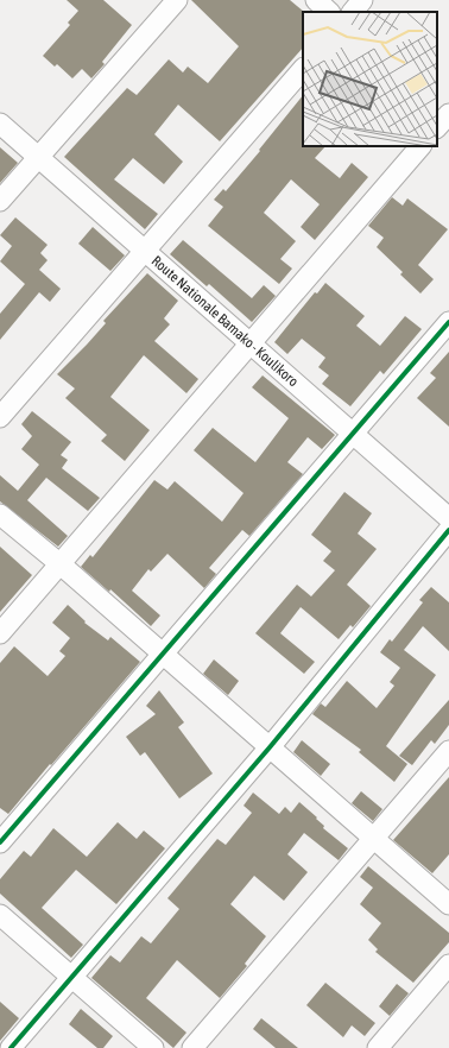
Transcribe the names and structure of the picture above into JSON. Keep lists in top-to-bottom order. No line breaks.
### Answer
{"streets":{"street":["Route Nationale Bamako - Koulikoro"]}}
